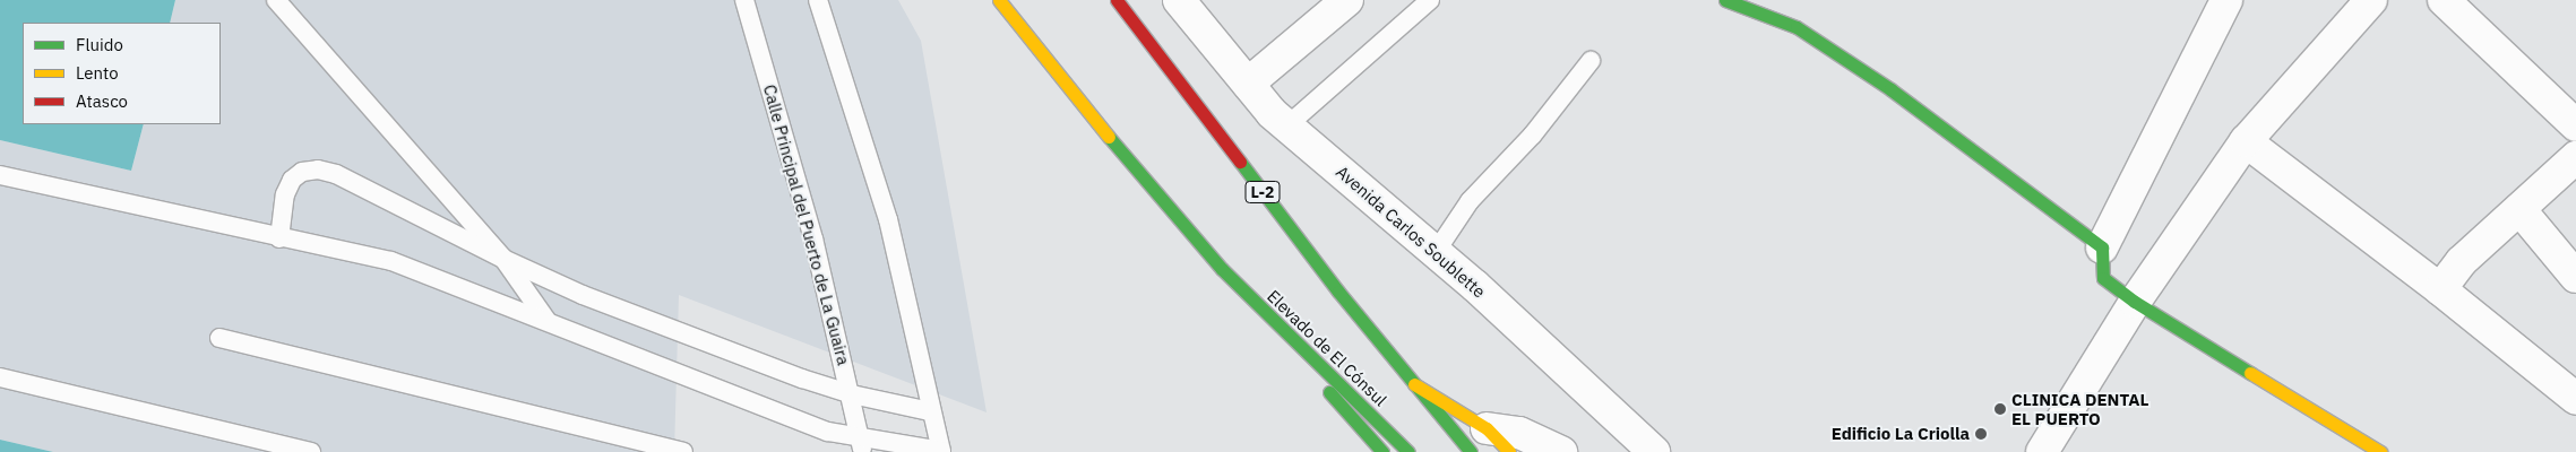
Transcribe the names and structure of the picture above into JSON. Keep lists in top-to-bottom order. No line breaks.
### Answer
{"streets":{"main road":["L-2","Elevado de El Cónsul"],"street":["Avenida Carlos Soublette"],"lane":["Calle Principal del Puerto de La Guaira"]},"crossings":[["L-2","Elevado de El Cónsul"]],"places":["CLINICA DENTAL EL PUERTO","Edificio La Criolla"],"legend":["Fluido","Lento","Atasco"]}
